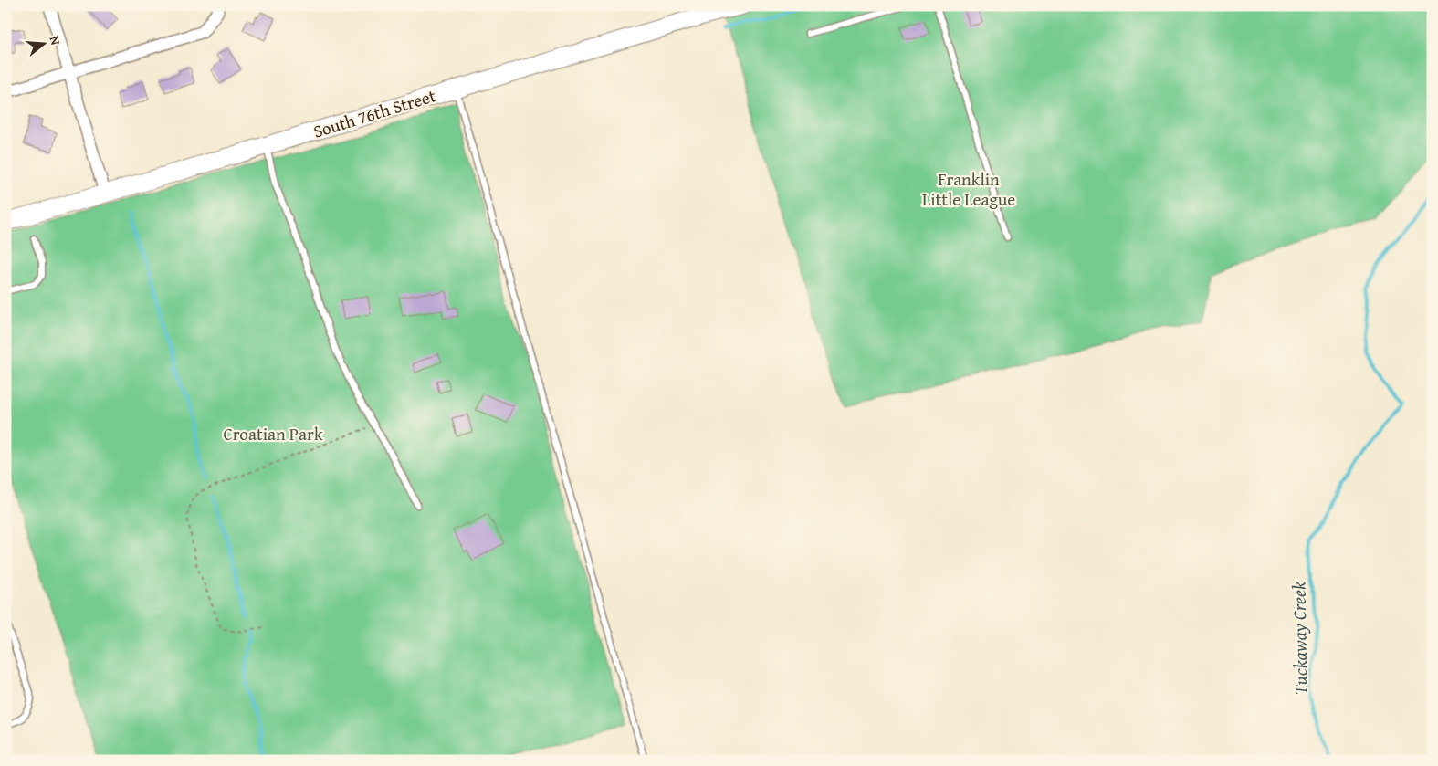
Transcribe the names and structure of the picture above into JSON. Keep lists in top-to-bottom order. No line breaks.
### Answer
{"streets":{"main road":["South 76th Street"]},"water":["Tuckaway Creek"],"parks":["Franklin Little League","Croatian Park"],"north":"right"}
